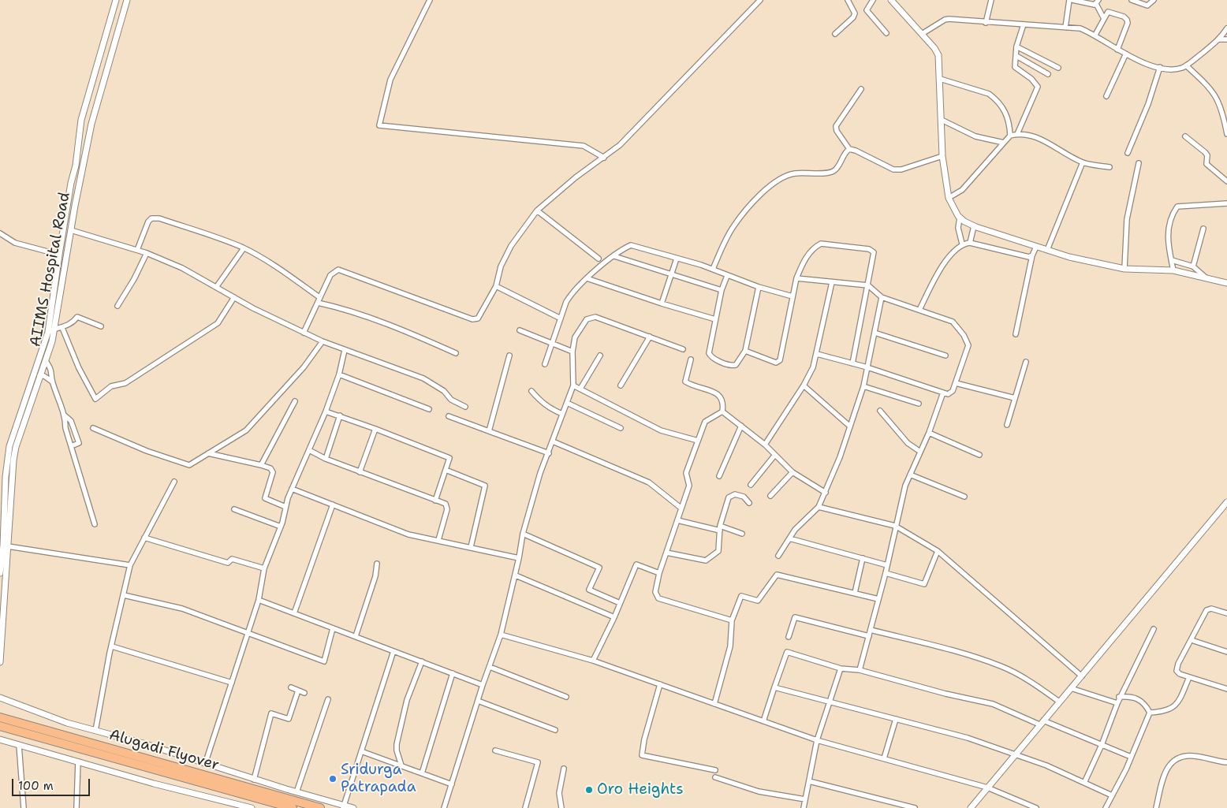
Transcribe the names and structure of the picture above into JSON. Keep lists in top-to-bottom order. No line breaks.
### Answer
{"streets":{"highway":["Alugadi Flyover"],"street":["AIIMS Hospital Road"]},"places":["Sridurga Patrapada","Oro Heights"],"scale_bar":"100 m"}
